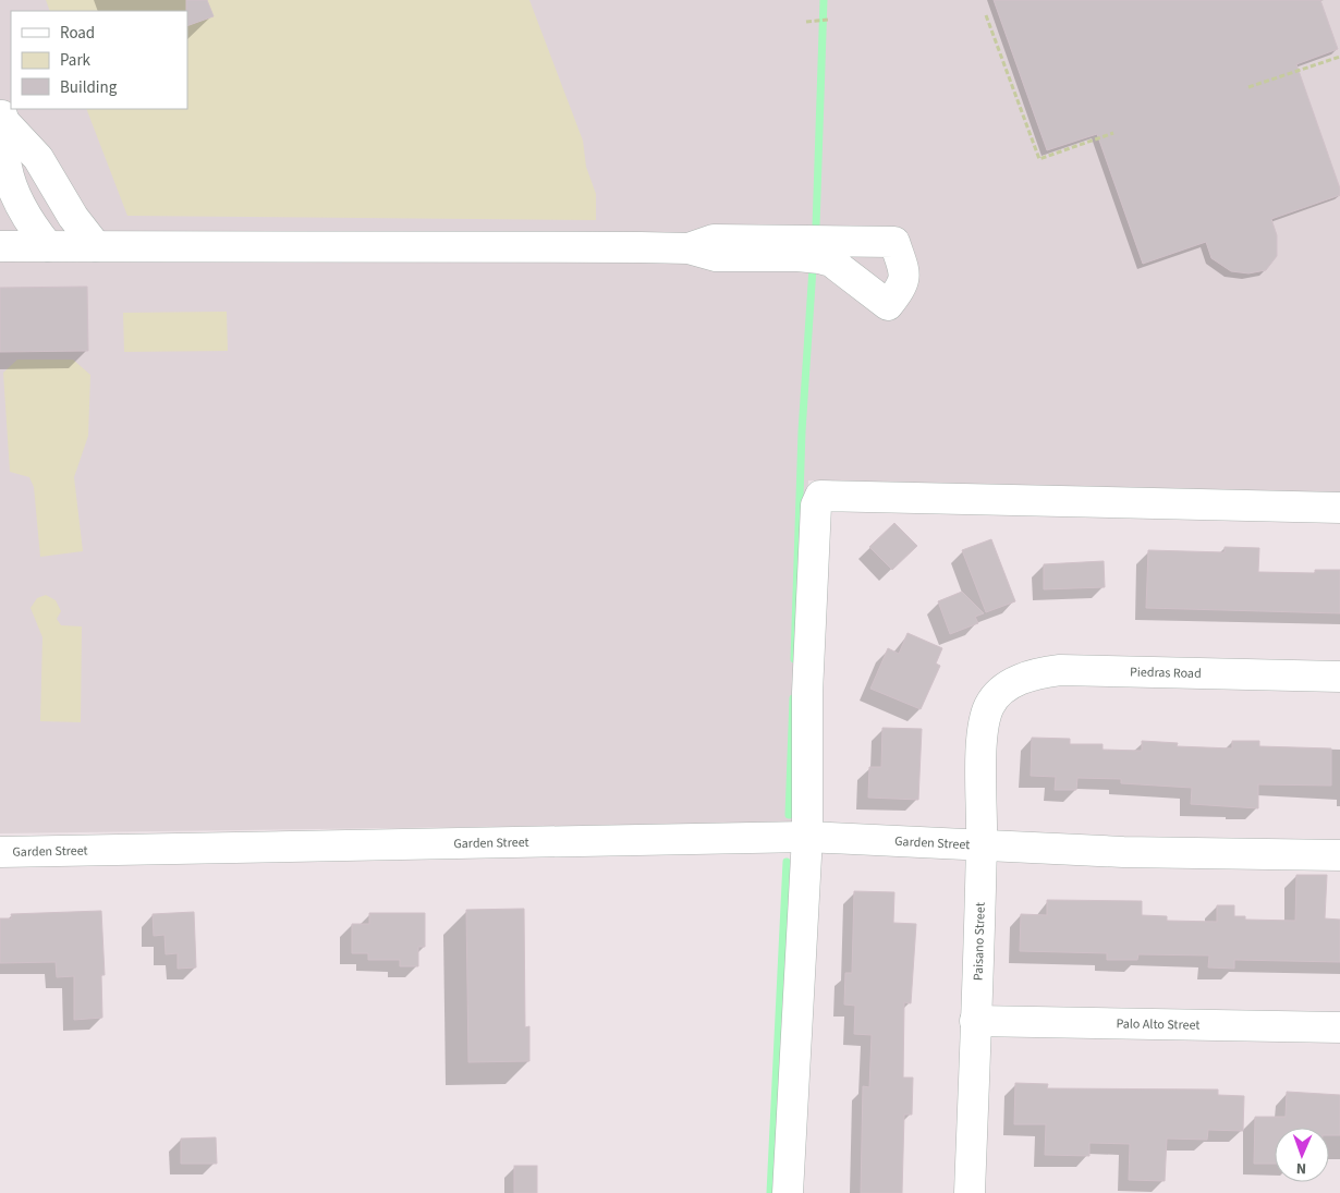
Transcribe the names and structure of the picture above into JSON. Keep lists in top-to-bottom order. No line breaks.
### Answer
{"streets":{"street":["Piedras Road","Garden Street","Paisano Street","Palo Alto Street"]},"crossings":[["Piedras Road","Paisano Street"],["Garden Street","Paisano Street"],["Paisano Street","Palo Alto Street"]],"legend":["Road","Park","Building"],"north":"bottom"}
